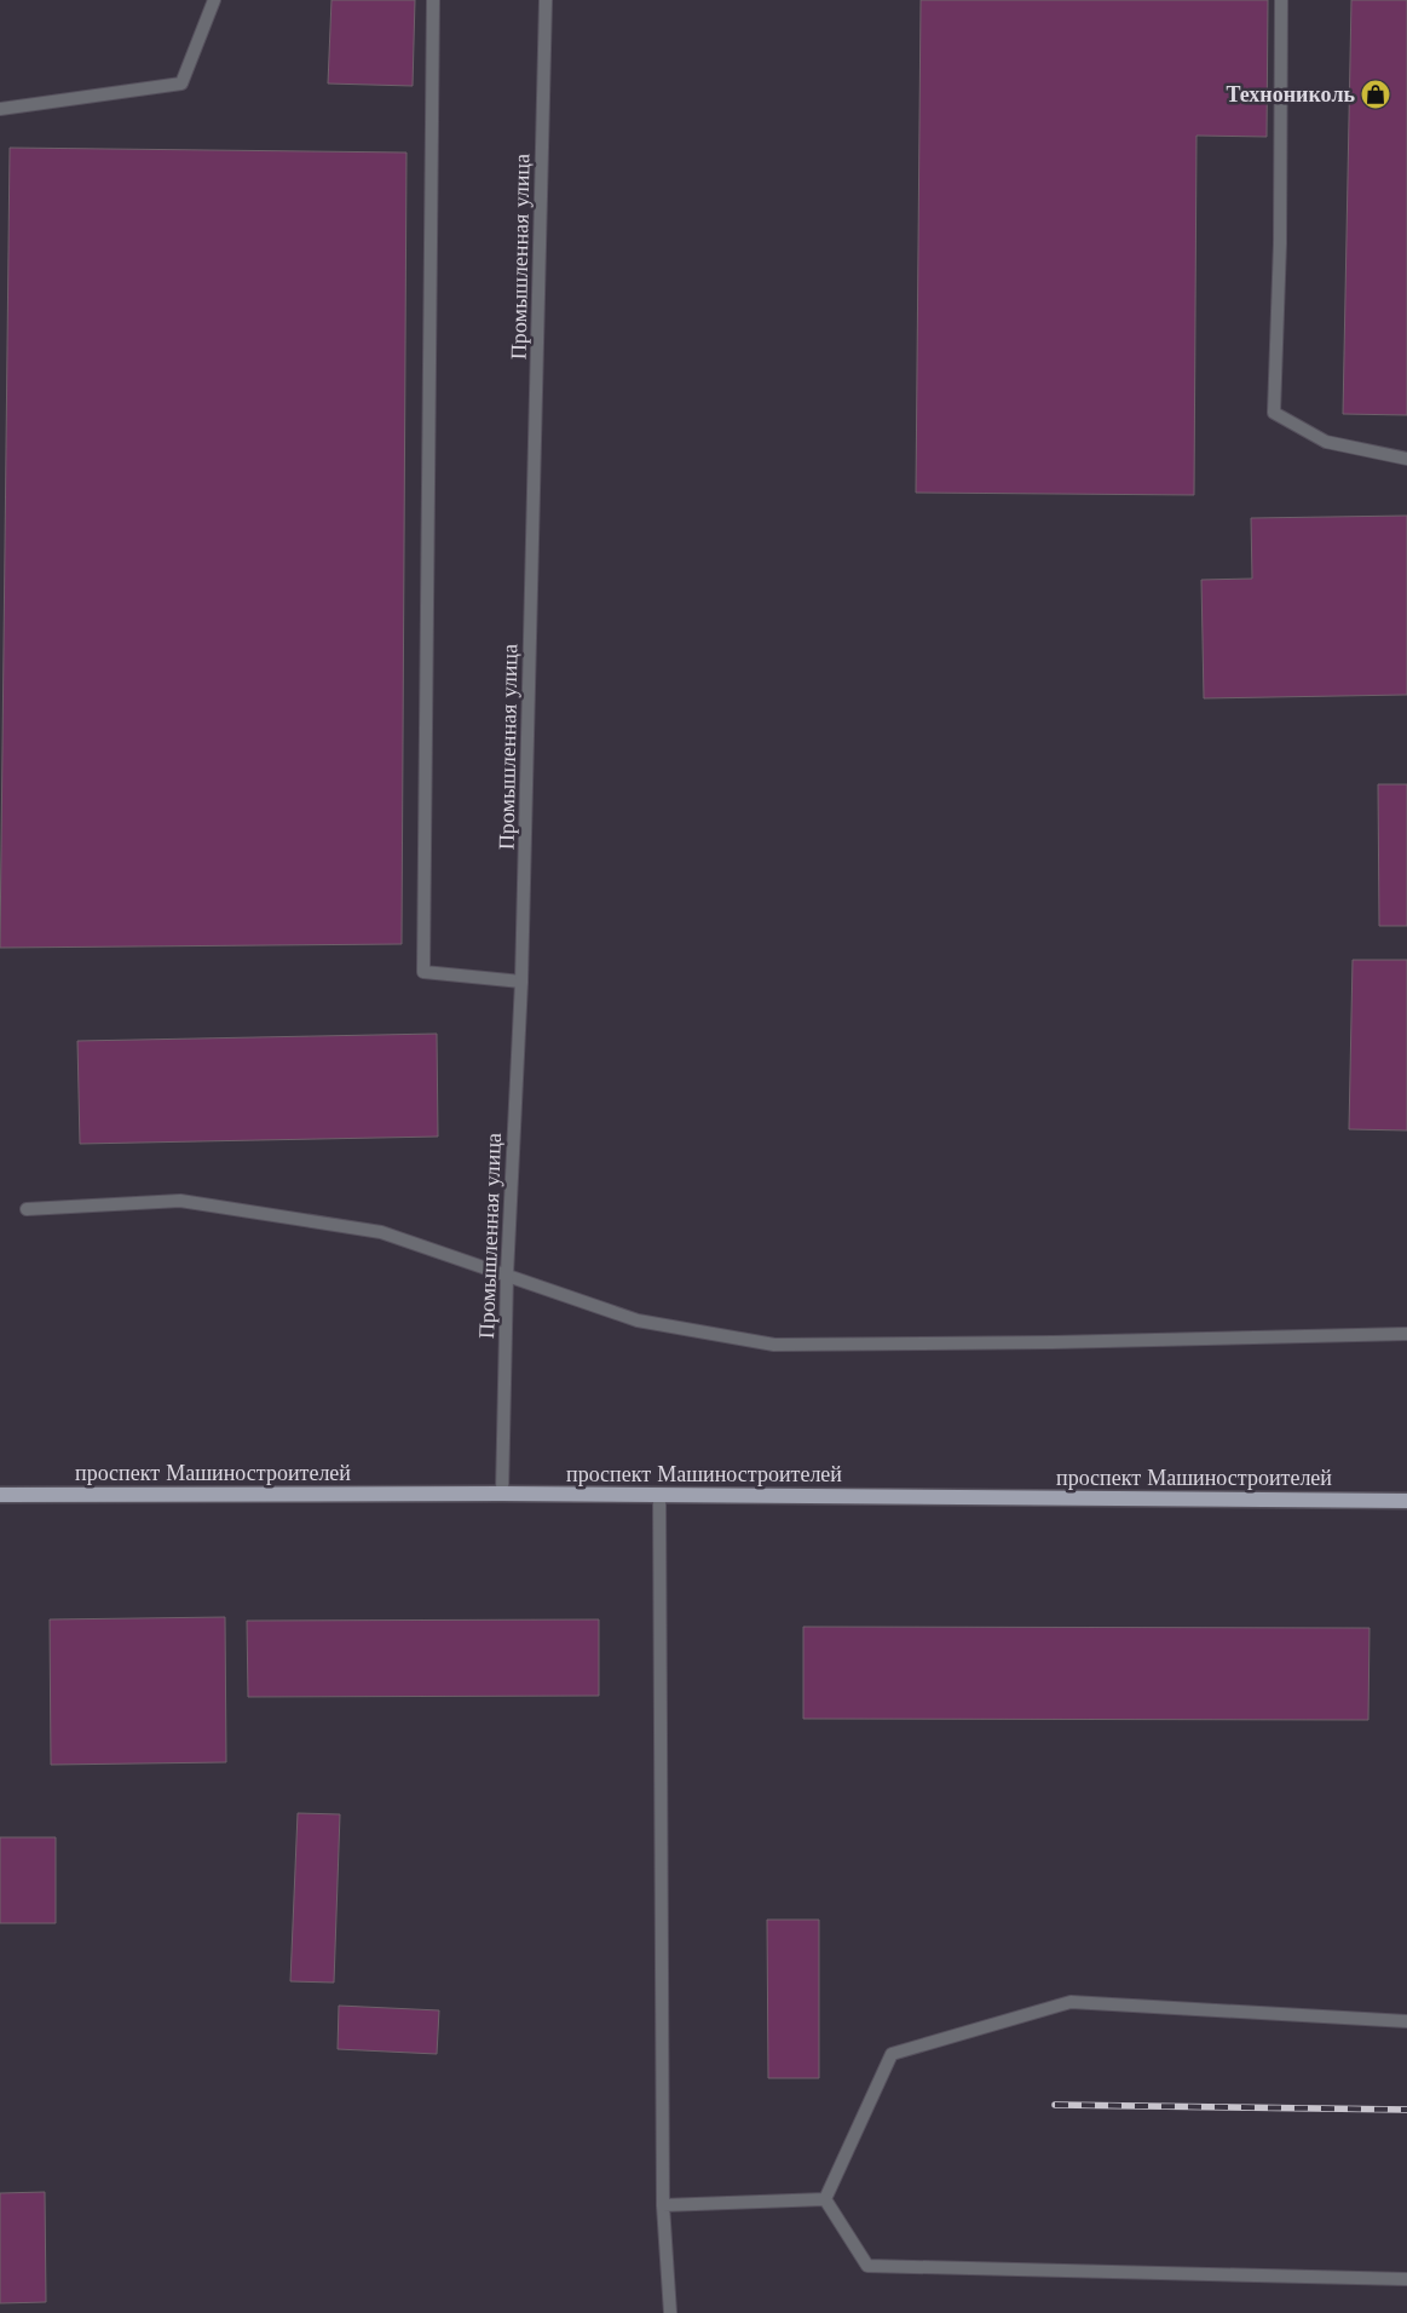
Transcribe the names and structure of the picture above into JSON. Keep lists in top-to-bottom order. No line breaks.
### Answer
{"streets":{"main road":["проспект Машиностроителей"],"street":["Промышленная улица"]},"crossings":[["Промышленная улица","проспект Машиностроителей"]],"places":{"shop":["Технониколь"]}}
